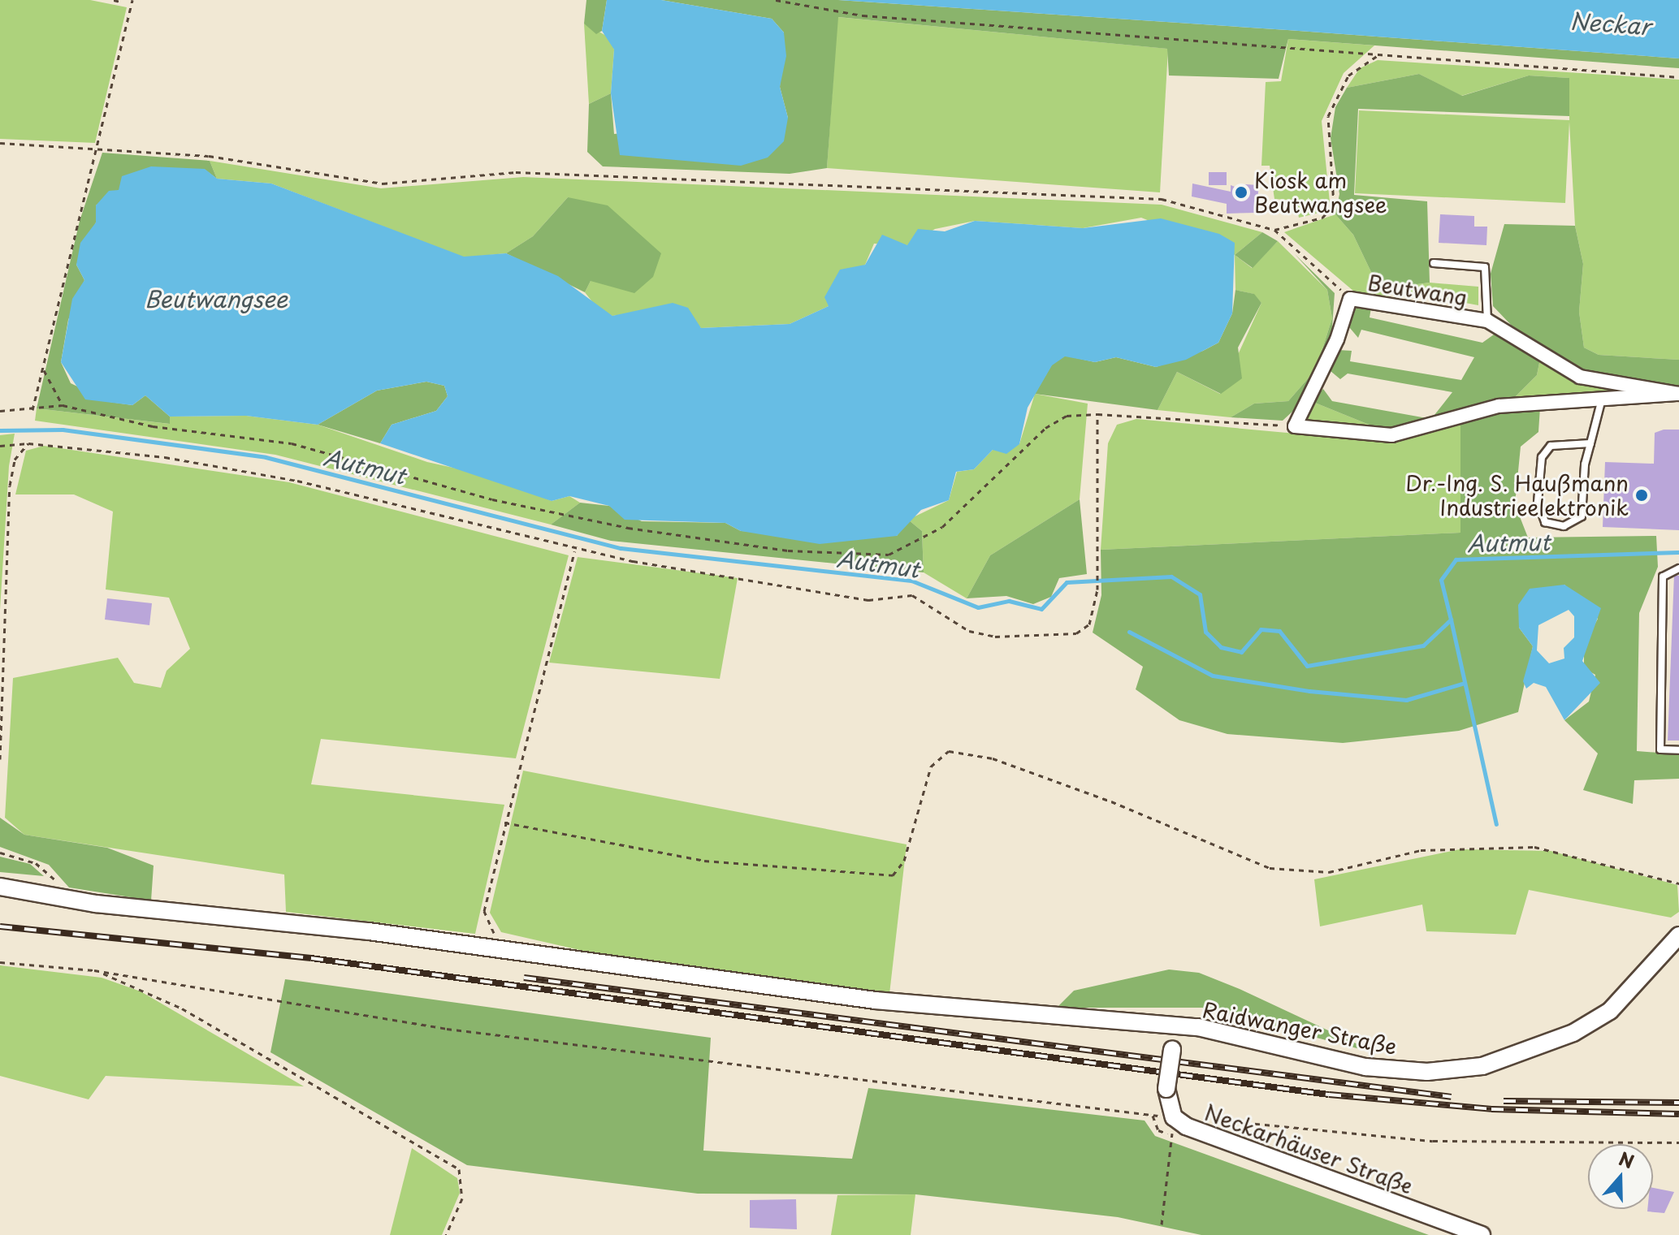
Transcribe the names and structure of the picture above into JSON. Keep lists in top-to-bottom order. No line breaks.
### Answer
{"streets":{"street":["Beutwang","Raidwanger Straße","Neckarhäuser Straße"]},"crossings":[["Raidwanger Straße","Neckarhäuser Straße"]],"water":["Neckar","Beutwangsee","Autmut"],"places":["Kiosk am Beutwangsee","Dr.-Ing. S. Haußmann Industrieelektronik"],"north":"top"}
